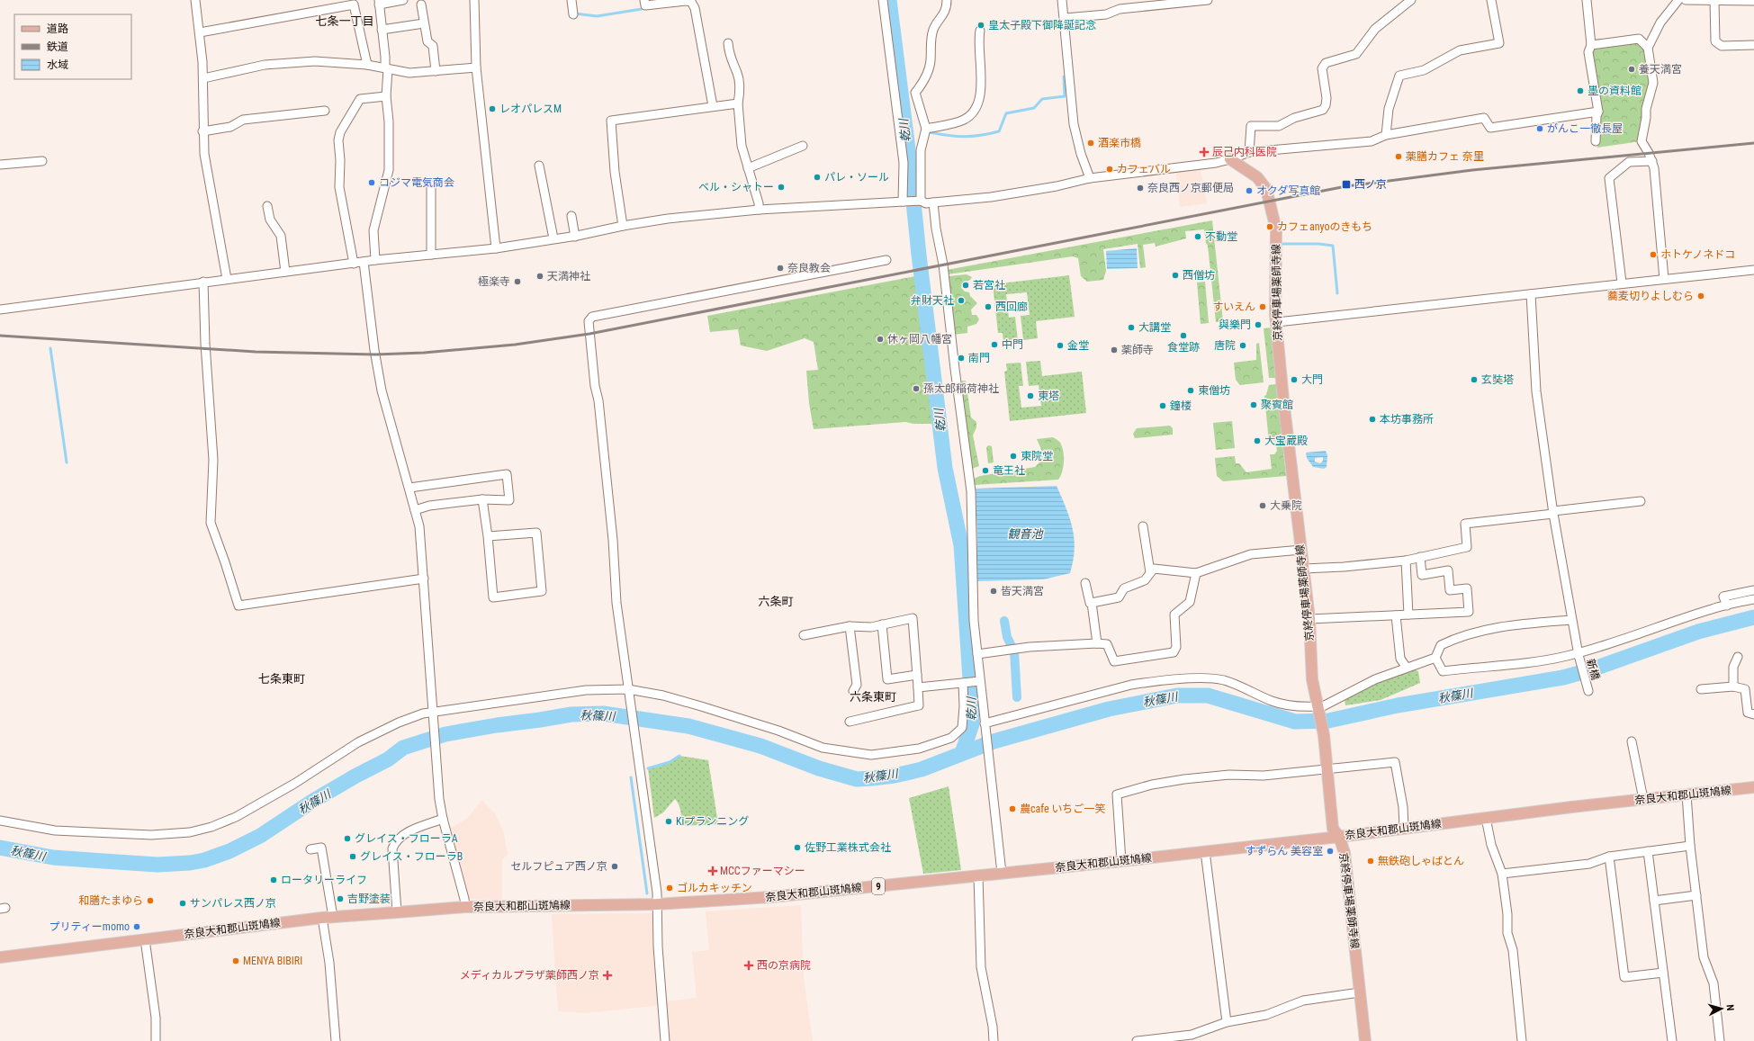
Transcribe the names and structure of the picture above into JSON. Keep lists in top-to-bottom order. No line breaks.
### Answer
{"streets":{"main road":["京終停車場薬師寺線","奈良大和郡山斑鳩線","9"],"street":["新橋"]},"crossings":[["京終停車場薬師寺線","奈良大和郡山斑鳩線"]],"districts":["七条一丁目","六条町","七条東町","六条東町"],"water":["乾川","観音池","秋篠川"],"places":{"other":["皇太子殿下御降誕記念","養天満宮","墨の資料館","レオパレスM","がんこ一徹長屋","酒楽市橋","薬膳カフェ 奈里","カフェバル","パレ・ソール","コジマ電気商会","ベル・シャトー","奈良西ノ京郵便局","オクダ写真館","カフェanyoのきもち","不動堂","ホトケノネドコ","奈良教会","西僧坊","天満神社","極楽寺","若宮社","蕎麦切りよしむら","弁財天社","西回廊","すいえん","與樂門","大講堂","食堂跡","休ヶ岡八幡宮","中門","金堂","唐院","薬師寺","南門","大門","玄奘塔","孫太郎稲荷神社","東僧坊","東塔","聚賓館","鐘楼","本坊事務所","大宝蔵殿","東院堂","竜王社","大乗院","皆天満宮","農cafe いちご一笑","Kiプランニング","グレイス・フローラA","佐野工業株式会社","すずらん 美容室","グレイス・フローラB","無鉄砲しゃばとん","セルフピュア西ノ京","ロータリーライフ","ゴルカキッチン","吉野塗装","和膳たまゆら","サンパレス西ノ京","プリティーmomo","MENYA BIBIRI"],"health":["辰己内科医院","MCCファーマシー","西の京病院","メディカルプラザ薬師西ノ京"],"transit":["西ノ京"]},"legend":["道路","鉄道","水域"],"north":"right"}
